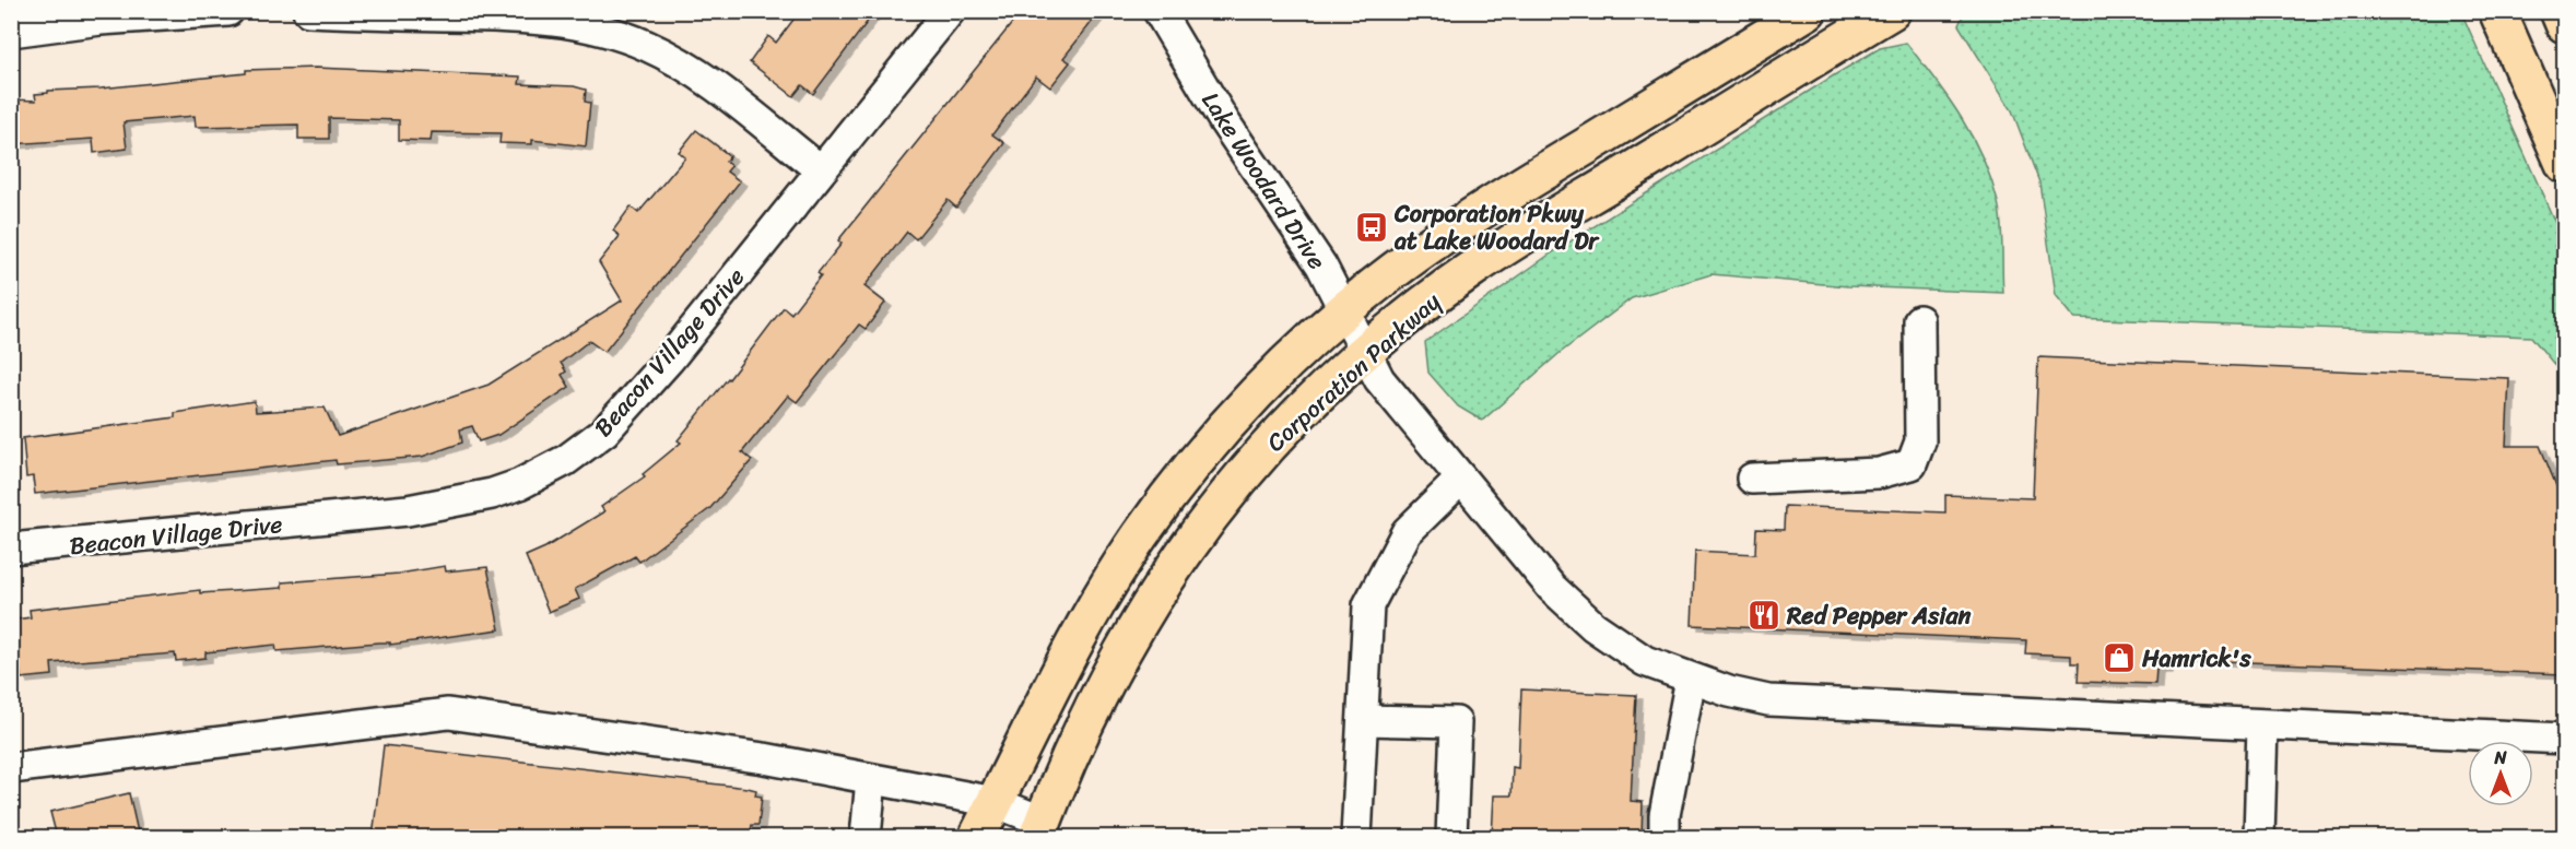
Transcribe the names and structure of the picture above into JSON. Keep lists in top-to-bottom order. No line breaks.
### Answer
{"streets":{"main road":["Corporation Parkway"],"street":["Lake Woodard Drive","Beacon Village Drive"]},"crossings":[["Lake Woodard Drive","Corporation Parkway"]],"places":{"bus stop":["Corporation Pkwy at Lake Woodard Dr"],"restaurant":["Red Pepper Asian"],"shop":["Hamrick's"]},"north":"top"}
